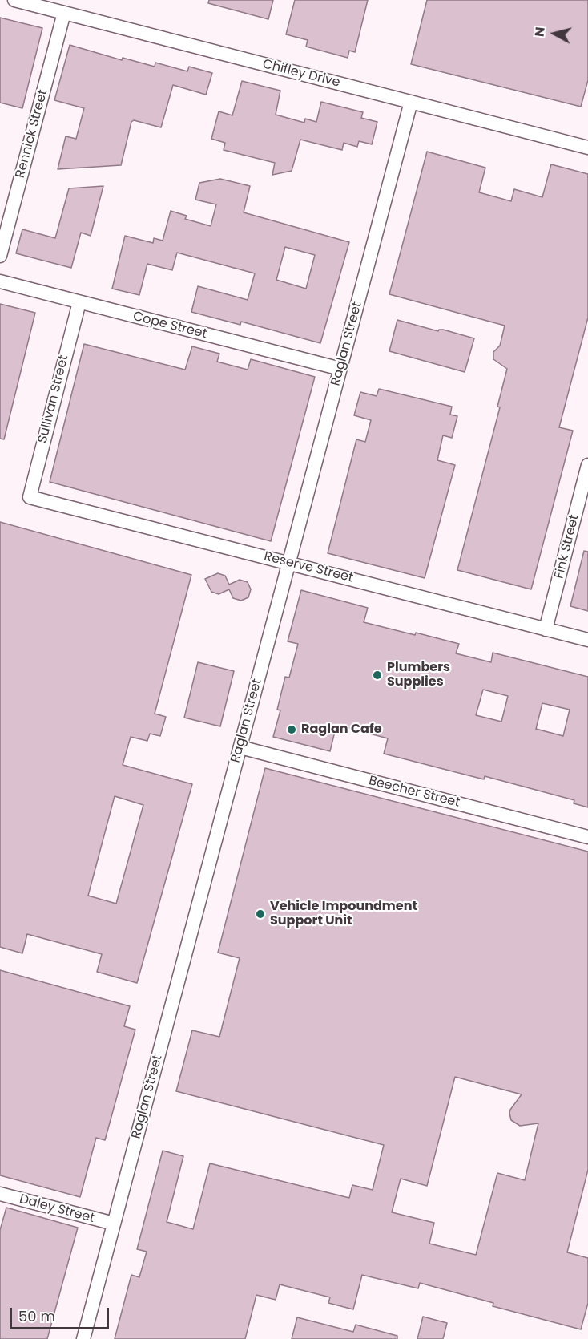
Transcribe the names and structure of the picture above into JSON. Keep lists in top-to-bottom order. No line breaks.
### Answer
{"streets":{"street":["Chifley Drive","Rennick Street","Cope Street","Raglan Street","Sullivan Street","Fink Street","Reserve Street","Beecher Street","Daley Street"]},"crossings":[["Chifley Drive","Rennick Street"],["Chifley Drive","Raglan Street"],["Cope Street","Raglan Street"],["Cope Street","Sullivan Street"],["Raglan Street","Reserve Street"],["Raglan Street","Beecher Street"],["Raglan Street","Daley Street"],["Sullivan Street","Reserve Street"],["Fink Street","Reserve Street"]],"places":["Plumbers Supplies","Raglan Cafe","Vehicle Impoundment Support Unit"],"scale_bar":"50 m","north":"left"}
